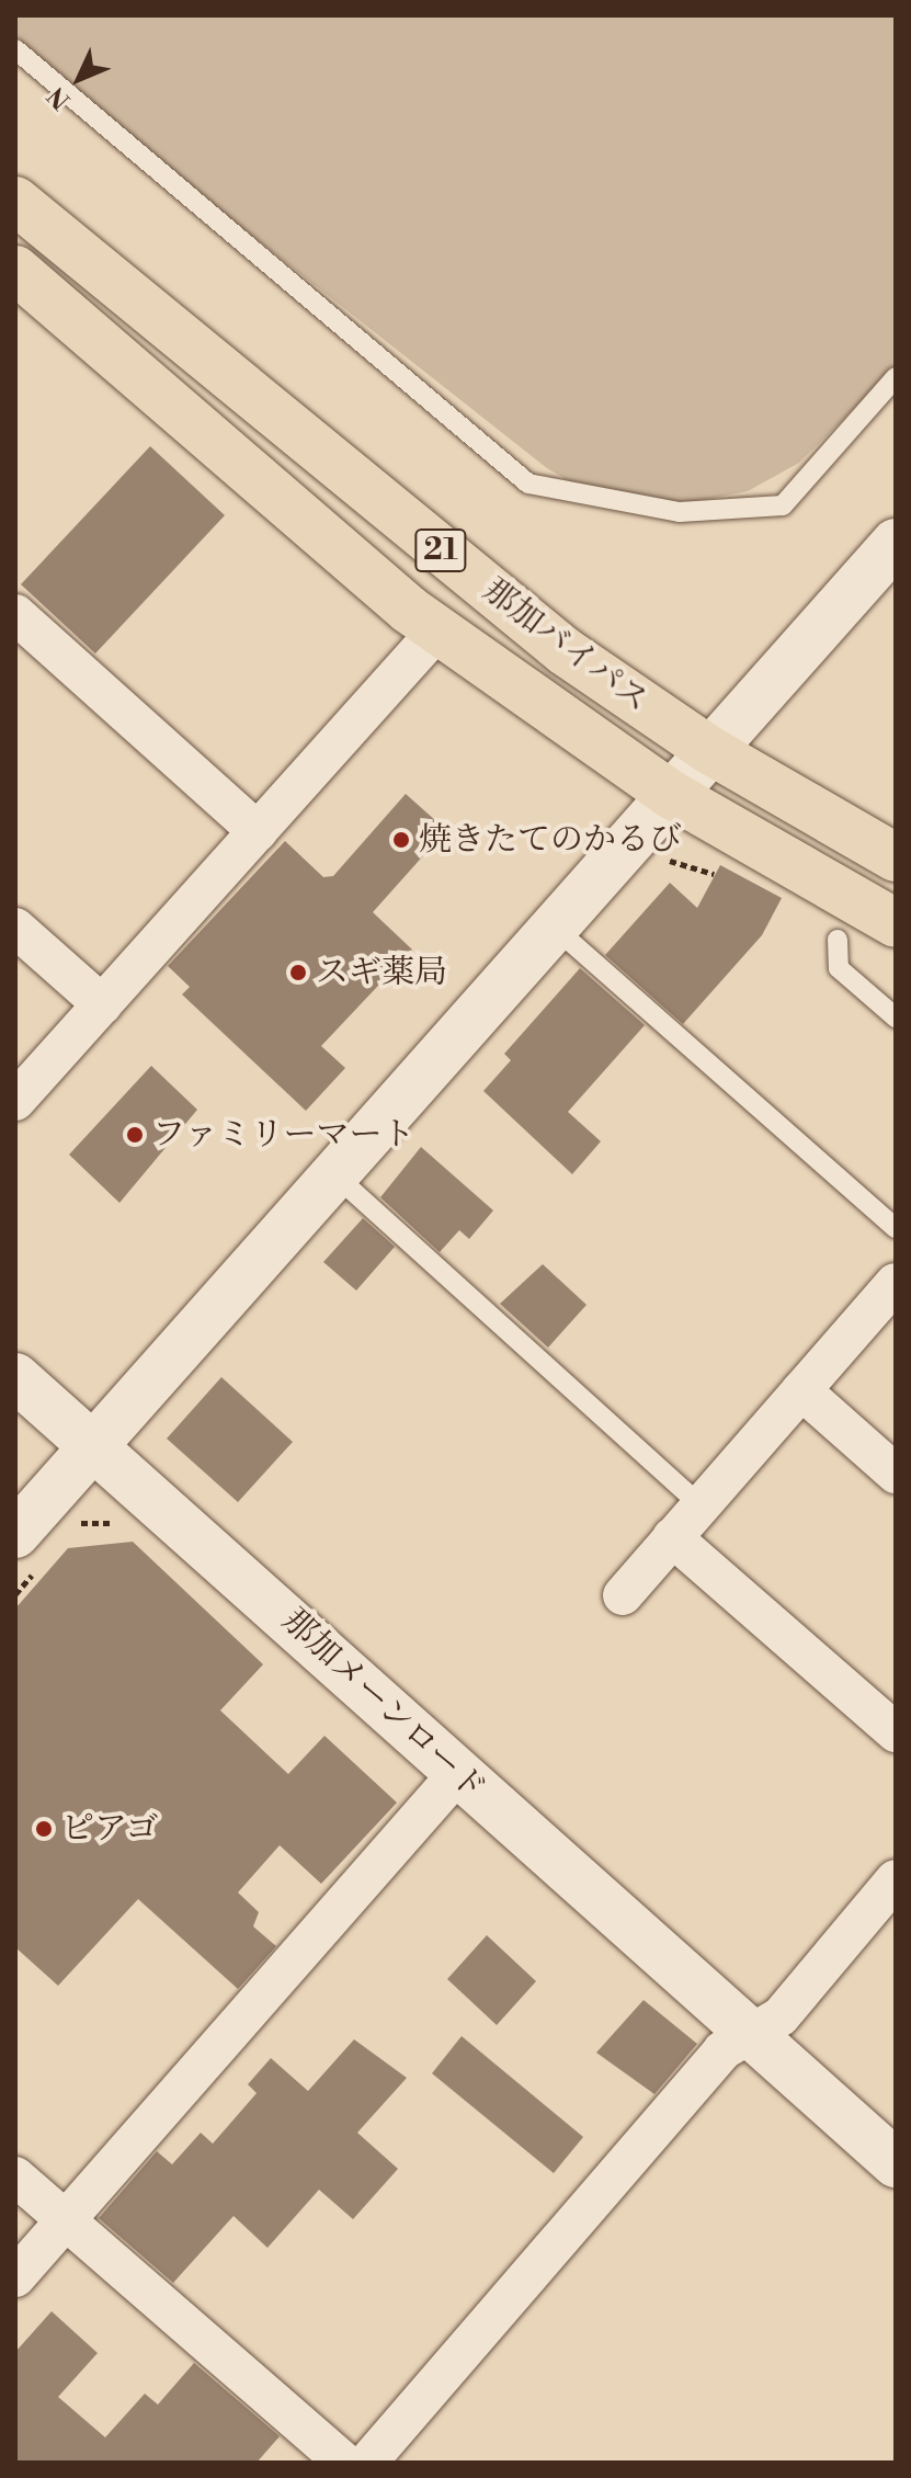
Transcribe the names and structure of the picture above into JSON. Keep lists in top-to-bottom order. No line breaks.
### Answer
{"streets":{"highway":["21","那加バイパス"],"street":["那加メーンロード"]},"places":["焼きたてのかるび","スギ薬局","ファミリーマート","ピアゴ"],"north":"bottom left"}
